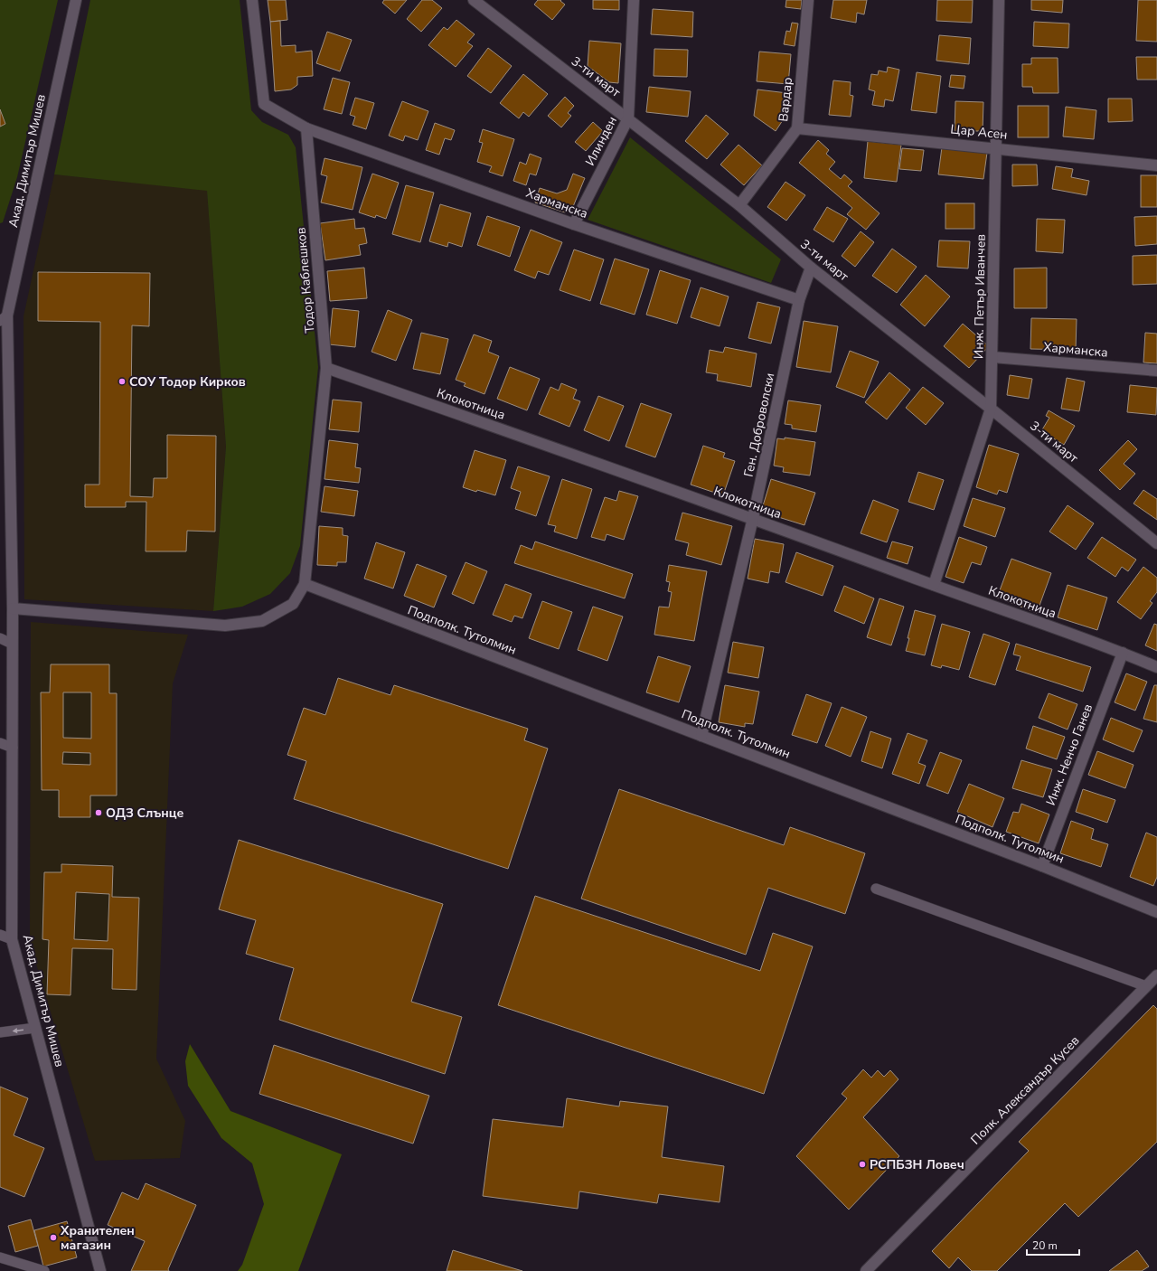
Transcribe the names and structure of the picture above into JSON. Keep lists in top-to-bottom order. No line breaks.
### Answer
{"streets":{"street":["3-ти март","Вардар","Цар Асен","Илинден","Акад. Димитър Мишев","Харманска","Тодор Каблешков","Инж. Петър Иванчев","Клокотница","Ген. Доброволски","Подполк. Тутолмин","Инж. Ненчо Ганев","Полк. Александър Кусев"]},"crossings":[["3-ти март","Вардар"],["3-ти март","Илинден"],["3-ти март","Инж. Петър Иванчев"],["3-ти март","Ген. Доброволски"],["Вардар","Цар Асен"],["Цар Асен","Инж. Петър Иванчев"],["Илинден","Харманска"],["Харманска","Тодор Каблешков"],["Харманска","Инж. Петър Иванчев"],["Харманска","Ген. Доброволски"],["Тодор Каблешков","Клокотница"],["Тодор Каблешков","Подполк. Тутолмин"],["Инж. Петър Иванчев","Клокотница"],["Клокотница","Ген. Доброволски"],["Клокотница","Инж. Ненчо Ганев"],["Ген. Доброволски","Подполк. Тутолмин"],["Подполк. Тутолмин","Инж. Ненчо Ганев"]],"places":["СОУ Тодор Кирков","ОДЗ Слънце","РСПБЗН Ловеч","Хранителен магазин"],"scale_bar":"20 m"}
